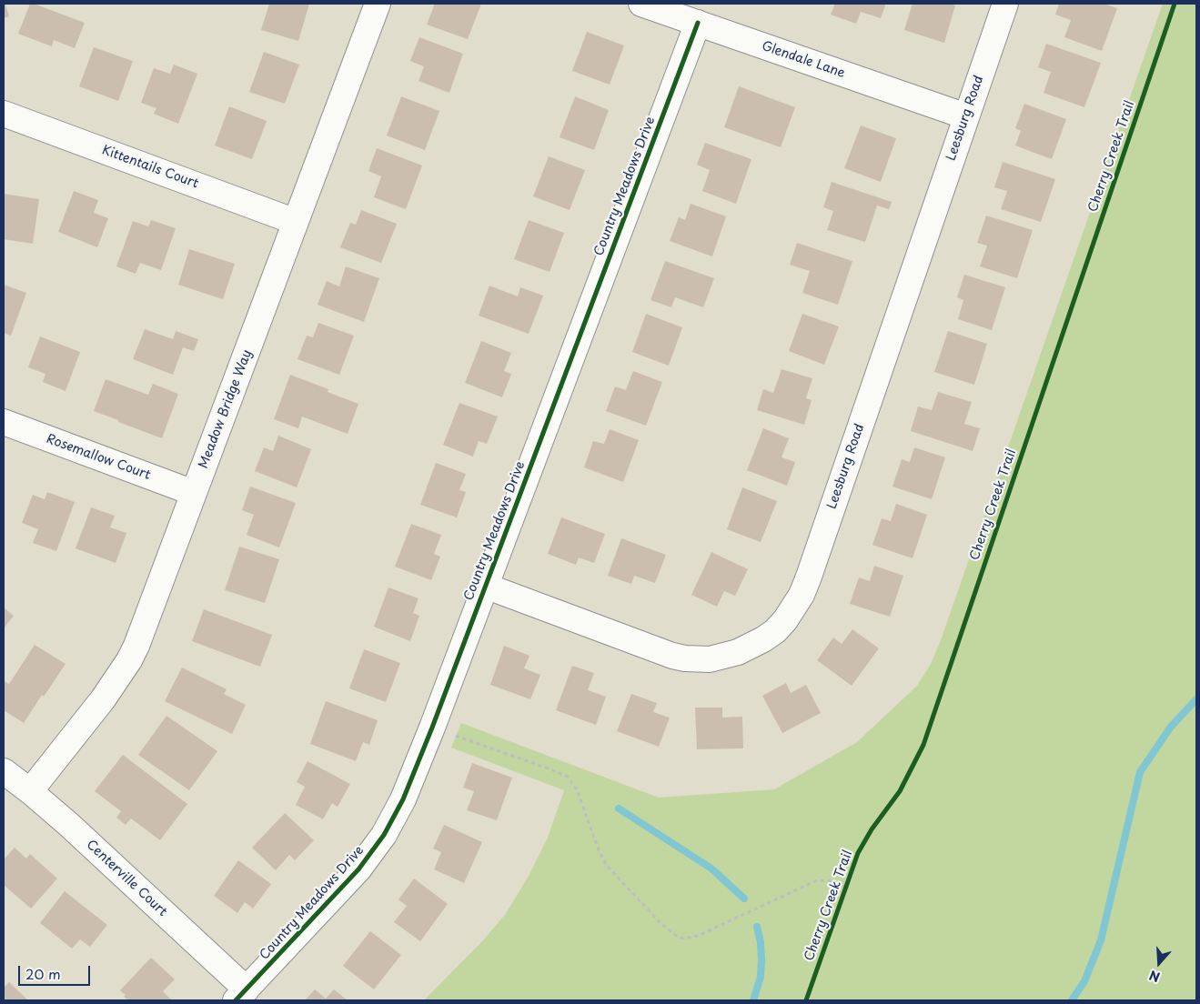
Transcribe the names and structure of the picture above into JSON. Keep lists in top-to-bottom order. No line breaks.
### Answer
{"streets":{"street":["Glendale Lane","Leesburg Road","Kittentails Court","Country Meadows Drive","Meadow Bridge Way","Rosemallow Court","Centerville Court"],"cycle path":["Cherry Creek Trail"]},"crossings":[["Glendale Lane","Leesburg Road"],["Glendale Lane","Country Meadows Drive"],["Leesburg Road","Country Meadows Drive"],["Kittentails Court","Meadow Bridge Way"],["Country Meadows Drive","Centerville Court"],["Meadow Bridge Way","Rosemallow Court"],["Meadow Bridge Way","Centerville Court"]],"scale_bar":"20 m","north":"bottom"}
